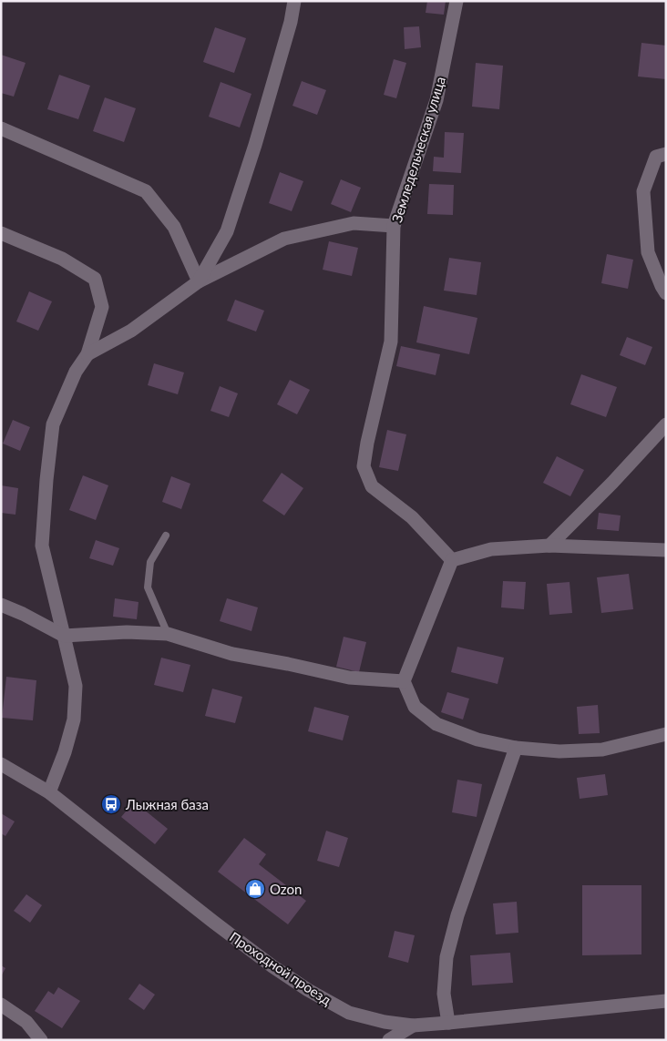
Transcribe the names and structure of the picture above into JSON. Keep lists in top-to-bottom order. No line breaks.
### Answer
{"streets":{"street":["Земледельческая улица","Проходной проезд"]},"places":{"bus stop":["Лыжная база"],"shop":["Ozon"]}}
